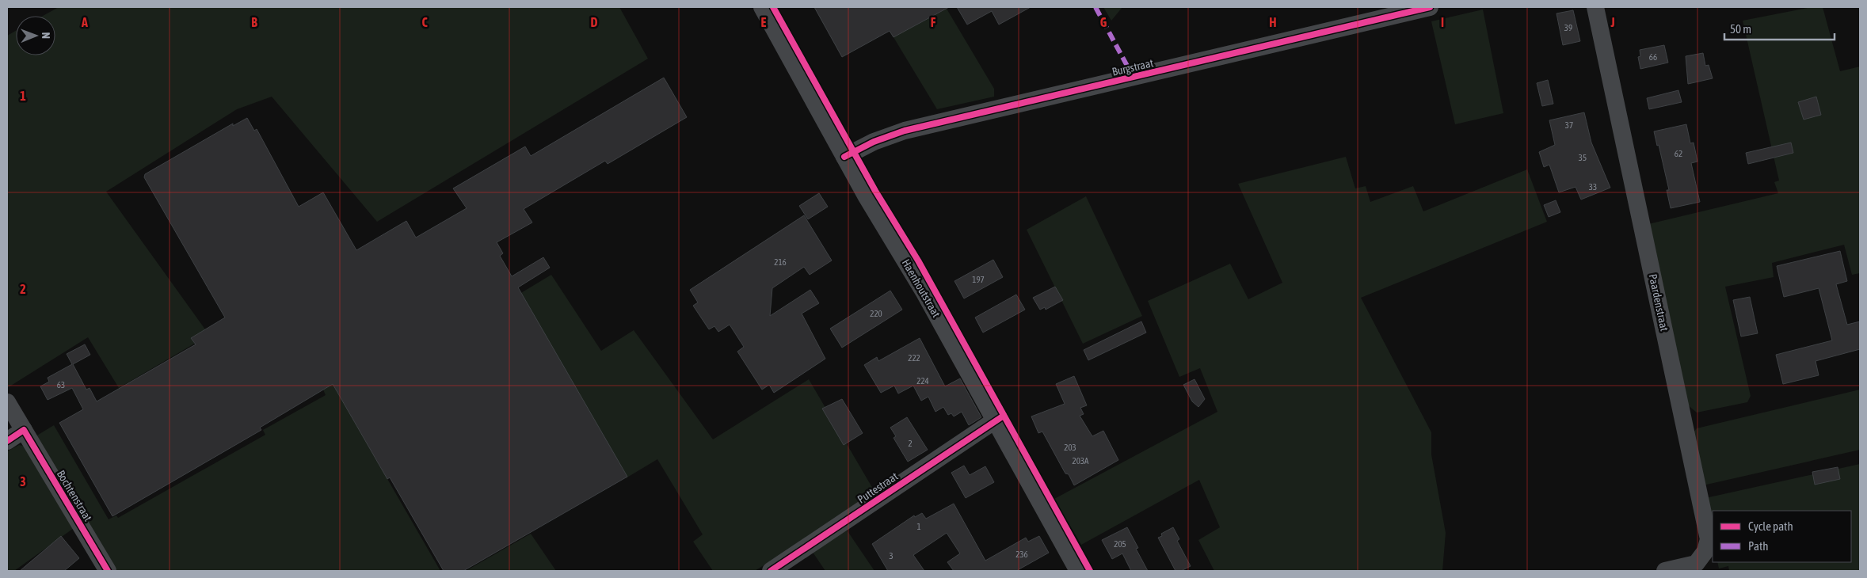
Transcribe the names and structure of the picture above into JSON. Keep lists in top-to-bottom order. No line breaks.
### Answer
{"streets":{"street":["Burgstraat","Haenhoutstraat","Paardenstraat","Puttestraat","Bochtenstraat"]},"crossings":[["Burgstraat","Haenhoutstraat"],["Haenhoutstraat","Puttestraat"]],"house_numbers":["39","66","37","62","35","33","216","197","220","222","224","63","2","203","203A","1","205","236","3"],"legend":["Cycle path","Path"],"scale_bar":"50 m","north":"right","grid":{"columns":["A","B","C","D","E","F","G","H","I","J"],"rows":["1","2","3"]}}
